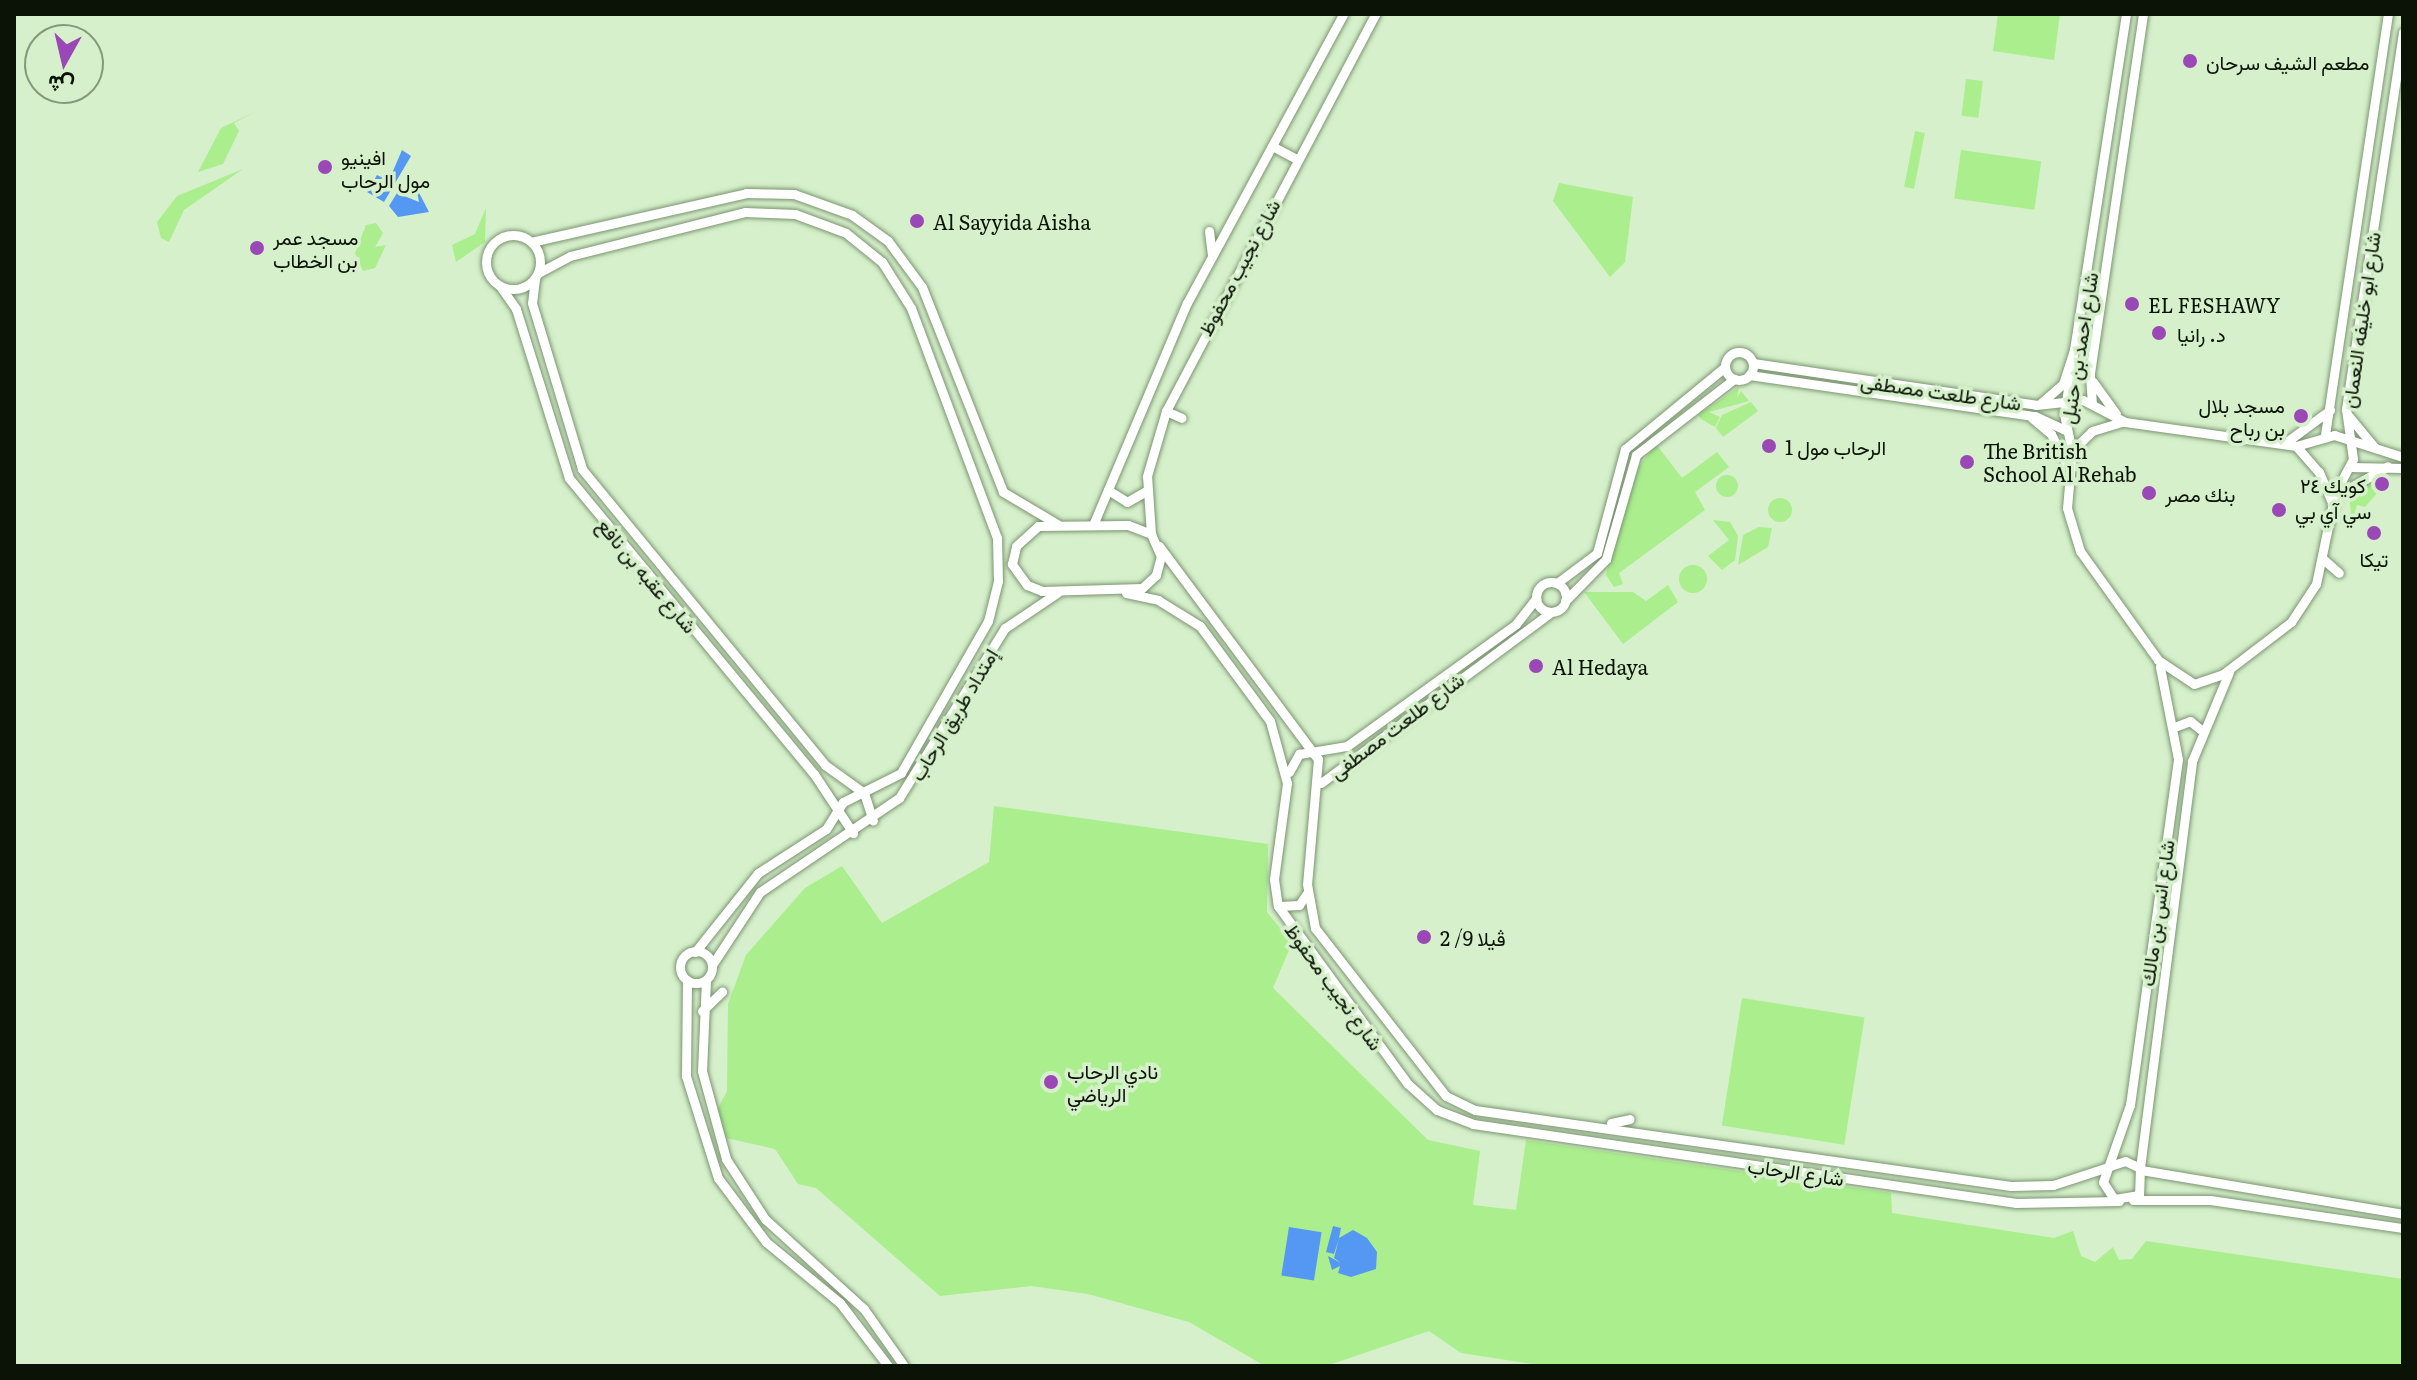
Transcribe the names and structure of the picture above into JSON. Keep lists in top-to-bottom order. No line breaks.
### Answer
{"streets":{"street":["شارع نجيب محفوظ","شارع ابو خليفه النعمان","شارع احمد بن حنبل","شارع طلعت مصطفى","شارع عقبه بن نافع","إمتداد طريق الرحاب","شارع انس بن مالك","شارع الرحاب"]},"crossings":[["شارع نجيب محفوظ","شارع طلعت مصطفى"],["شارع نجيب محفوظ","إمتداد طريق الرحاب"],["شارع نجيب محفوظ","شارع الرحاب"],["شارع ابو خليفه النعمان","شارع احمد بن حنبل"],["شارع ابو خليفه النعمان","شارع طلعت مصطفى"],["شارع ابو خليفه النعمان","شارع انس بن مالك"],["شارع احمد بن حنبل","شارع طلعت مصطفى"],["شارع احمد بن حنبل","شارع انس بن مالك"],["شارع طلعت مصطفى","شارع انس بن مالك"],["شارع عقبه بن نافع","إمتداد طريق الرحاب"],["شارع انس بن مالك","شارع الرحاب"]],"places":["مطعم الشيف سرحان","افينيو مول الرحاب","Al Sayyida Aisha","مسجد عمر بن الخطاب","EL FESHAWY","د. رانيا","مسجد بلال بن رباح","الرحاب مول 1","The British School Al Rehab","كويك ٢٤","بنك مصر","سي آي بي","تيكا","Al Hedaya","ڤيلا 9/ 2","نادي الرحاب الرياضي"],"north":"bottom"}
